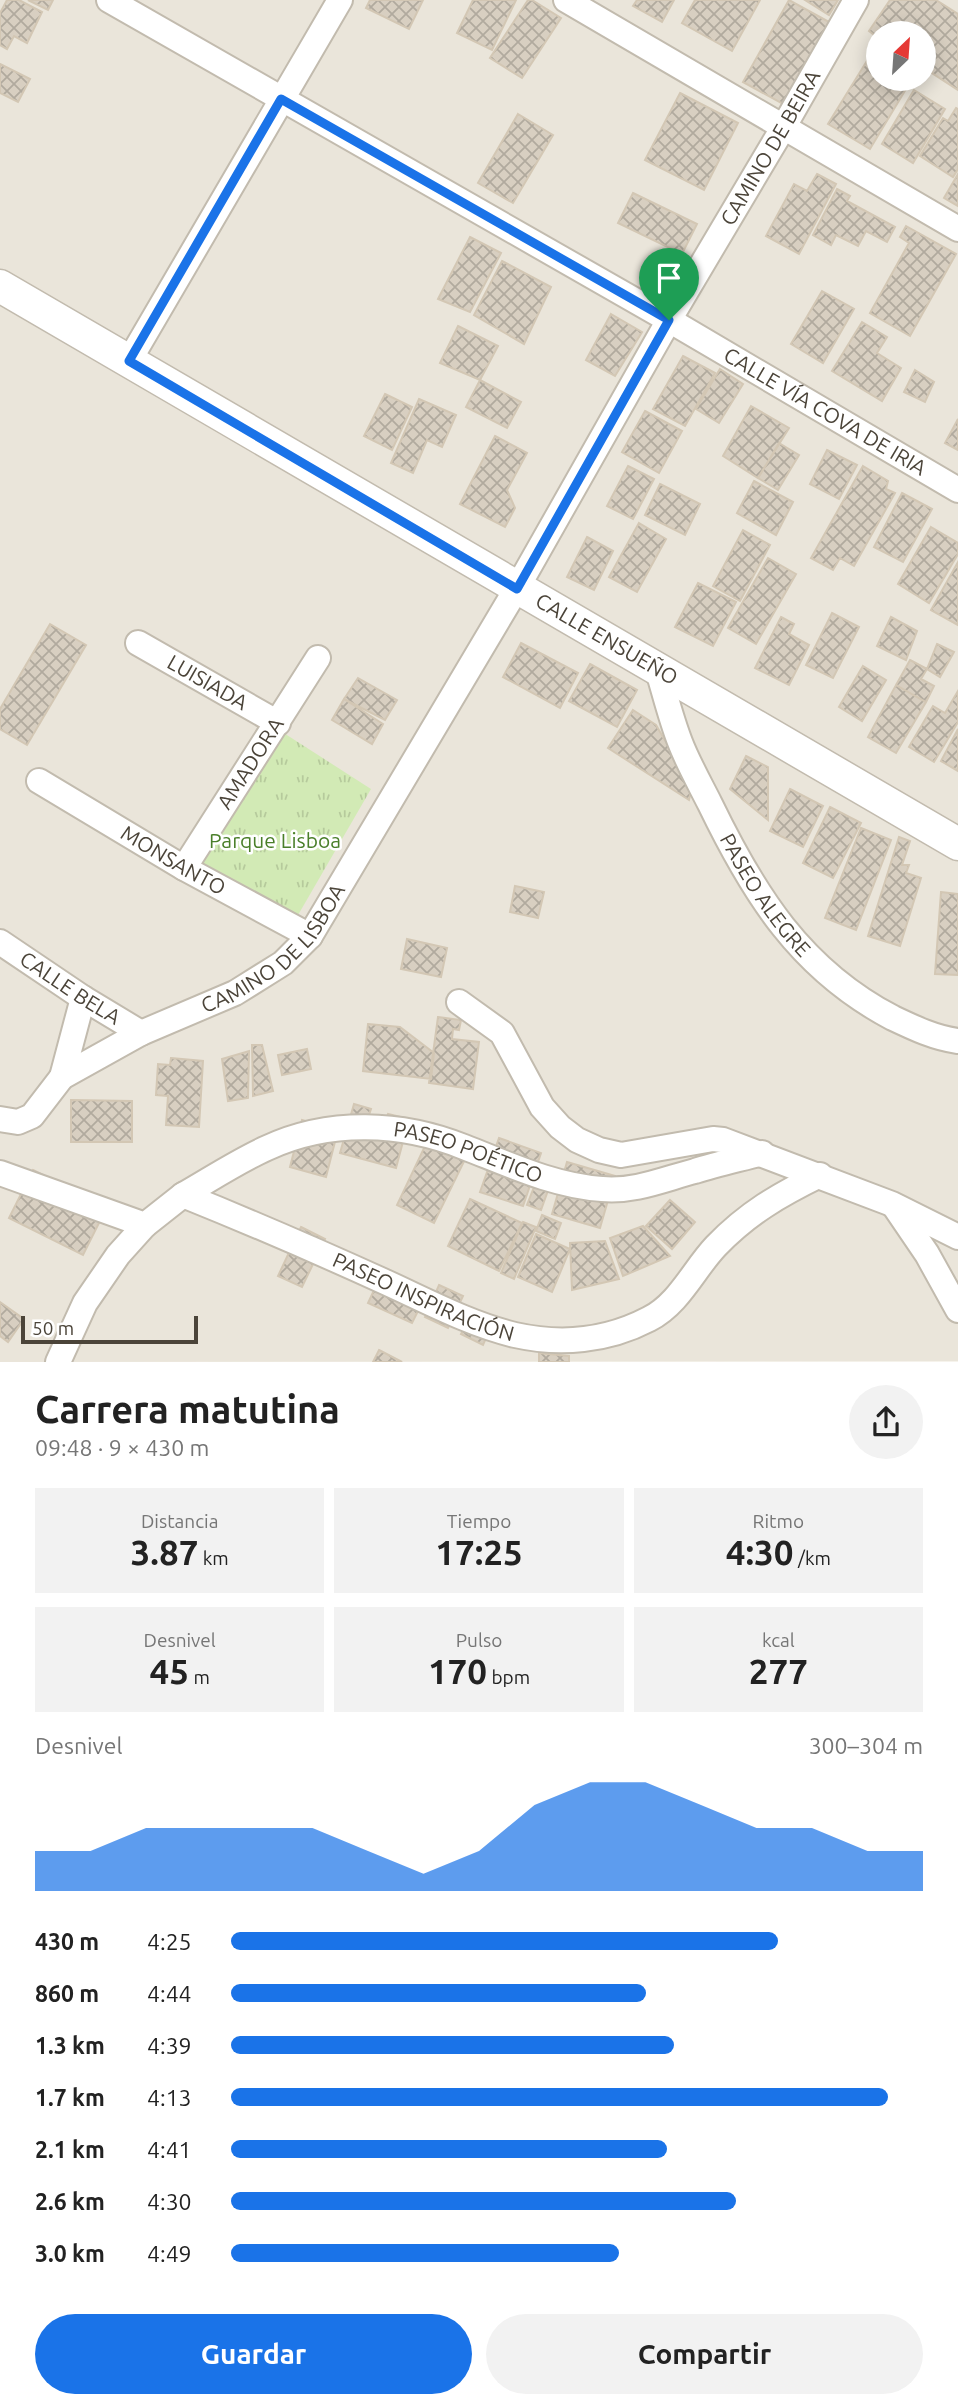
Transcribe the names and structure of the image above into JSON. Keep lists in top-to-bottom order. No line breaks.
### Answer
{"streets":{"street":["CAMINO DE BEIRA","CALLE VÍA COVA DE IRIA","CALLE ENSUEÑO","LUISIADA","AMADORA","MONSANTO","PASEO ALEGRE","CAMINO DE LISBOA","CALLE BELA","PASEO POÉTICO","PASEO INSPIRACIÓN"]},"crossings":[["CAMINO DE BEIRA","CALLE VÍA COVA DE IRIA"],["CAMINO DE BEIRA","CALLE ENSUEÑO"],["CAMINO DE BEIRA","CAMINO DE LISBOA"],["CALLE ENSUEÑO","PASEO ALEGRE"],["CALLE ENSUEÑO","CAMINO DE LISBOA"],["LUISIADA","AMADORA"],["AMADORA","MONSANTO"],["MONSANTO","CAMINO DE LISBOA"],["CAMINO DE LISBOA","CALLE BELA"],["PASEO POÉTICO","PASEO INSPIRACIÓN"]],"parks":["Parque Lisboa"],"scale_bar":"50 m","north":"top right","page":{"scale":"50 m","heading":["Carrera matutina","09:48 · 9 × 430 m"],"stats":[["Distancia","3.87 km"],["Tiempo","17:25"],["Ritmo","4:30 /km"],["Desnivel","45 m"],["Pulso","170 bpm"],["kcal","277"]],"chart":["Desnivel","300–304 m"],"list":[{"name":"430 m","note":"4:25"},{"name":"860 m","note":"4:44"},{"name":"1.3 km","note":"4:39"},{"name":"1.7 km","note":"4:13"},{"name":"2.1 km","note":"4:41"},{"name":"2.6 km","note":"4:30"},{"name":"3.0 km","note":"4:49"}],"buttons":["Guardar","Compartir"]}}
